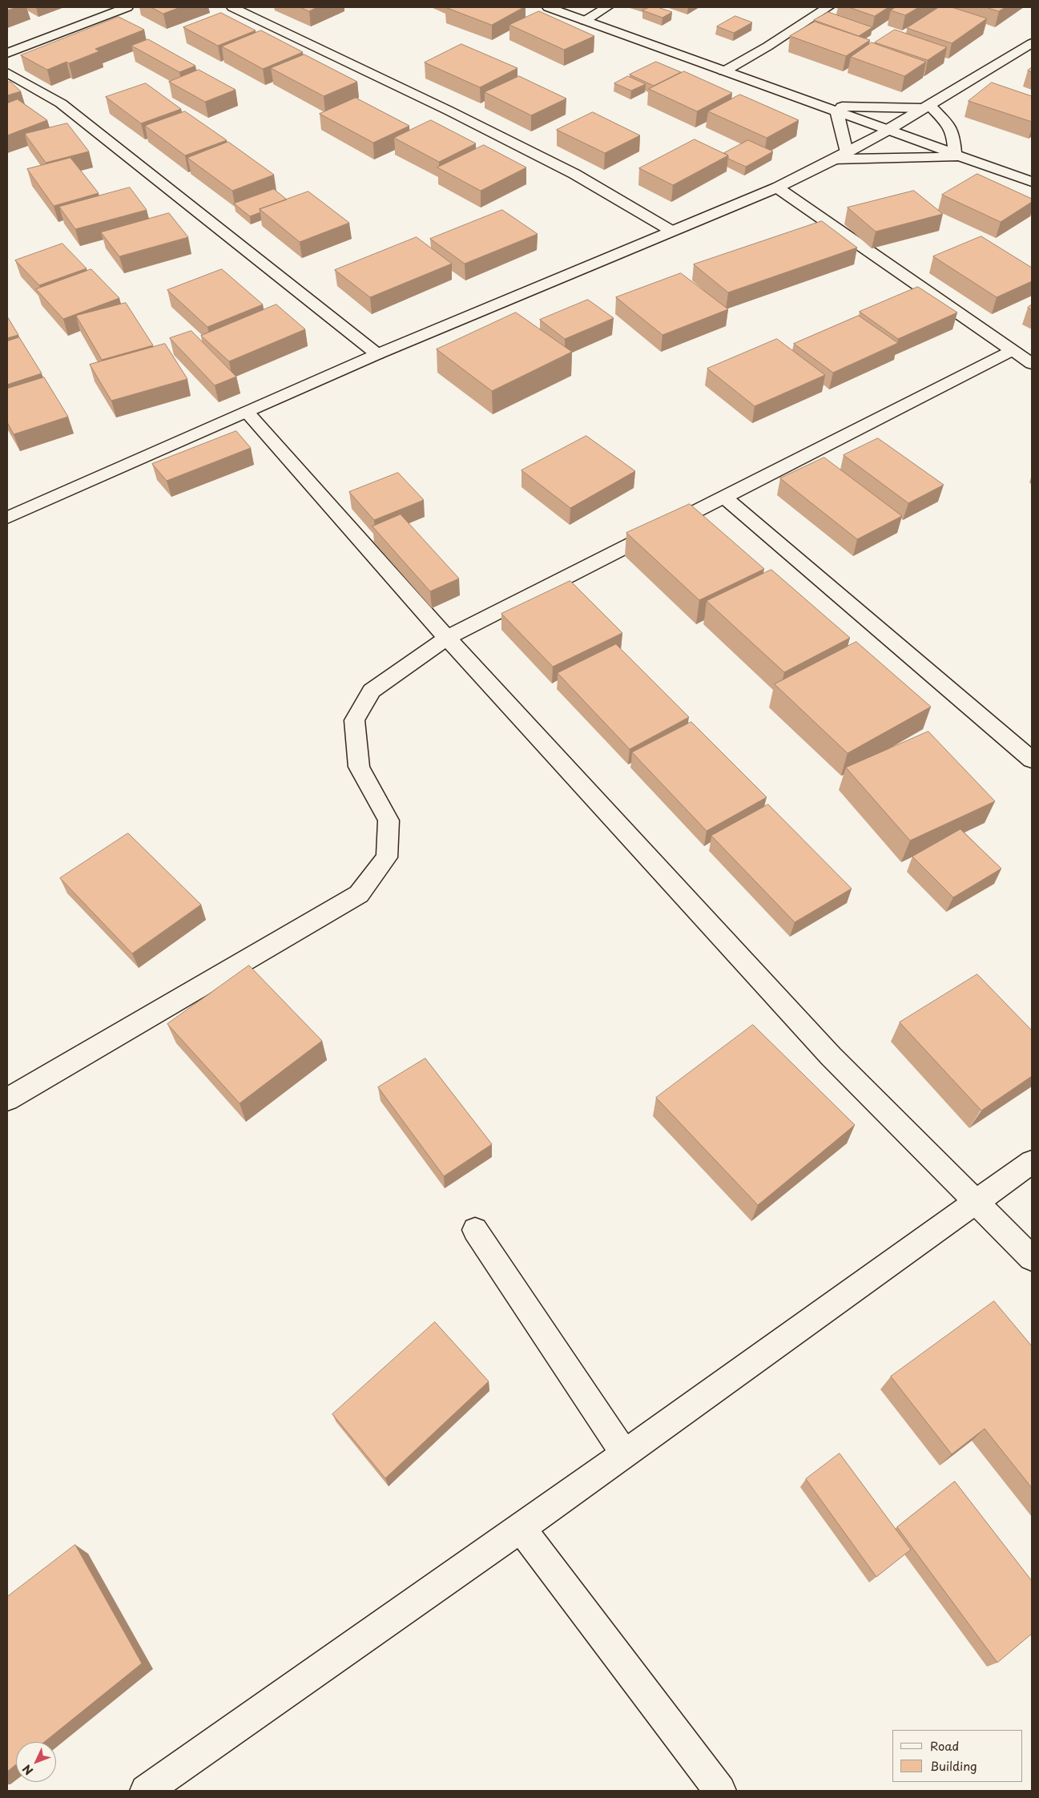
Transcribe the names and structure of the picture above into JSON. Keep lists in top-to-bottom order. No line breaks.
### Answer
{"legend":["Road","Building"],"north":"bottom left"}
